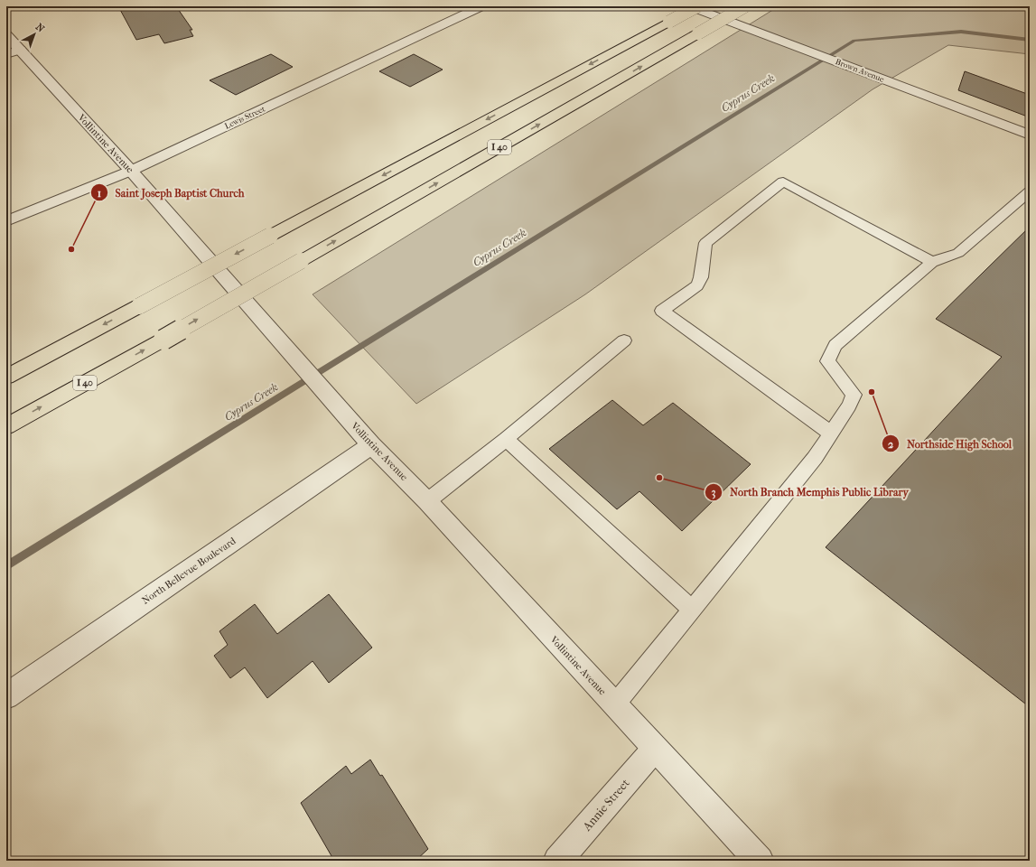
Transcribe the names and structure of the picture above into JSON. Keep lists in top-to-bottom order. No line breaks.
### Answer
{"streets":{"highway":["I 40"],"street":["Brown Avenue","Lewis Street","Vollintine Avenue","North Bellevue Boulevard","Annie Street"]},"crossings":[["Lewis Street","Vollintine Avenue"],["Vollintine Avenue","North Bellevue Boulevard"],["Vollintine Avenue","Annie Street"]],"water":["Cyprus Creek"],"places":["Saint Joseph Baptist Church","Northside High School","North Branch Memphis Public Library"],"north":"top right"}
